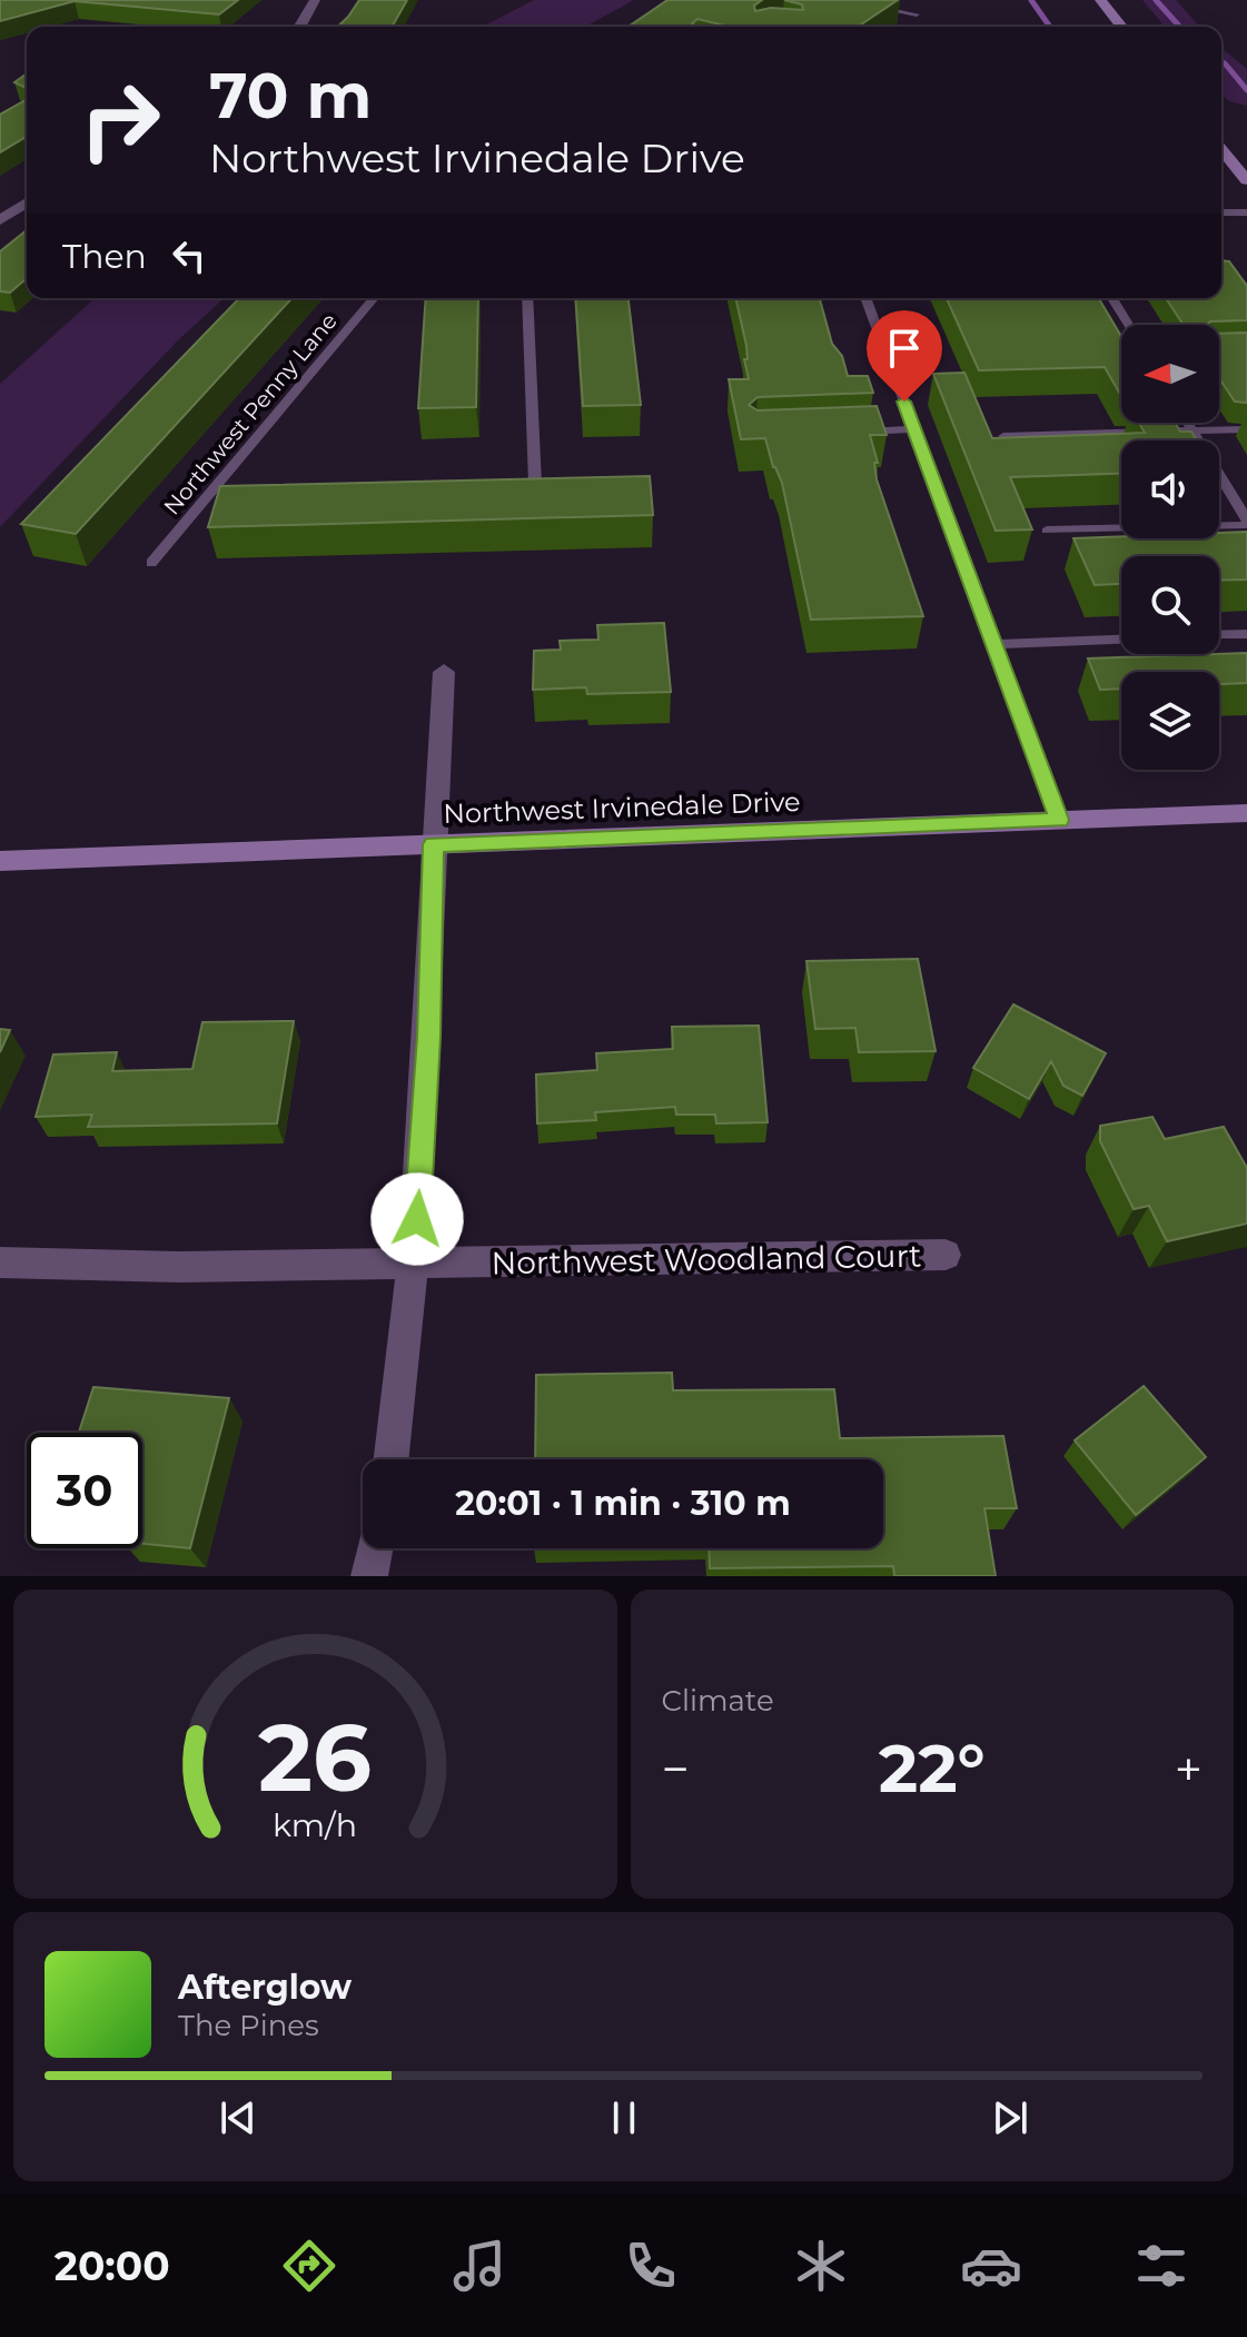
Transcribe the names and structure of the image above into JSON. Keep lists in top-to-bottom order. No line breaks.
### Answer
{"streets":{"main road":["Northwest Irvinedale Drive"],"street":["Northwest Woodland Court"],"lane":["Northwest Penny Lane"]},"north":"left","page":{"turn":["70 m","Northwest Irvinedale Drive"],"then":"Then","limit":"30","trip":"20:01 · 1 min · 310 m","tile":"Climate","heat":["−","22°","+"],"song":["Afterglow","The Pines"],"tabs":"20:00","gauge":["26","km/h"]}}
